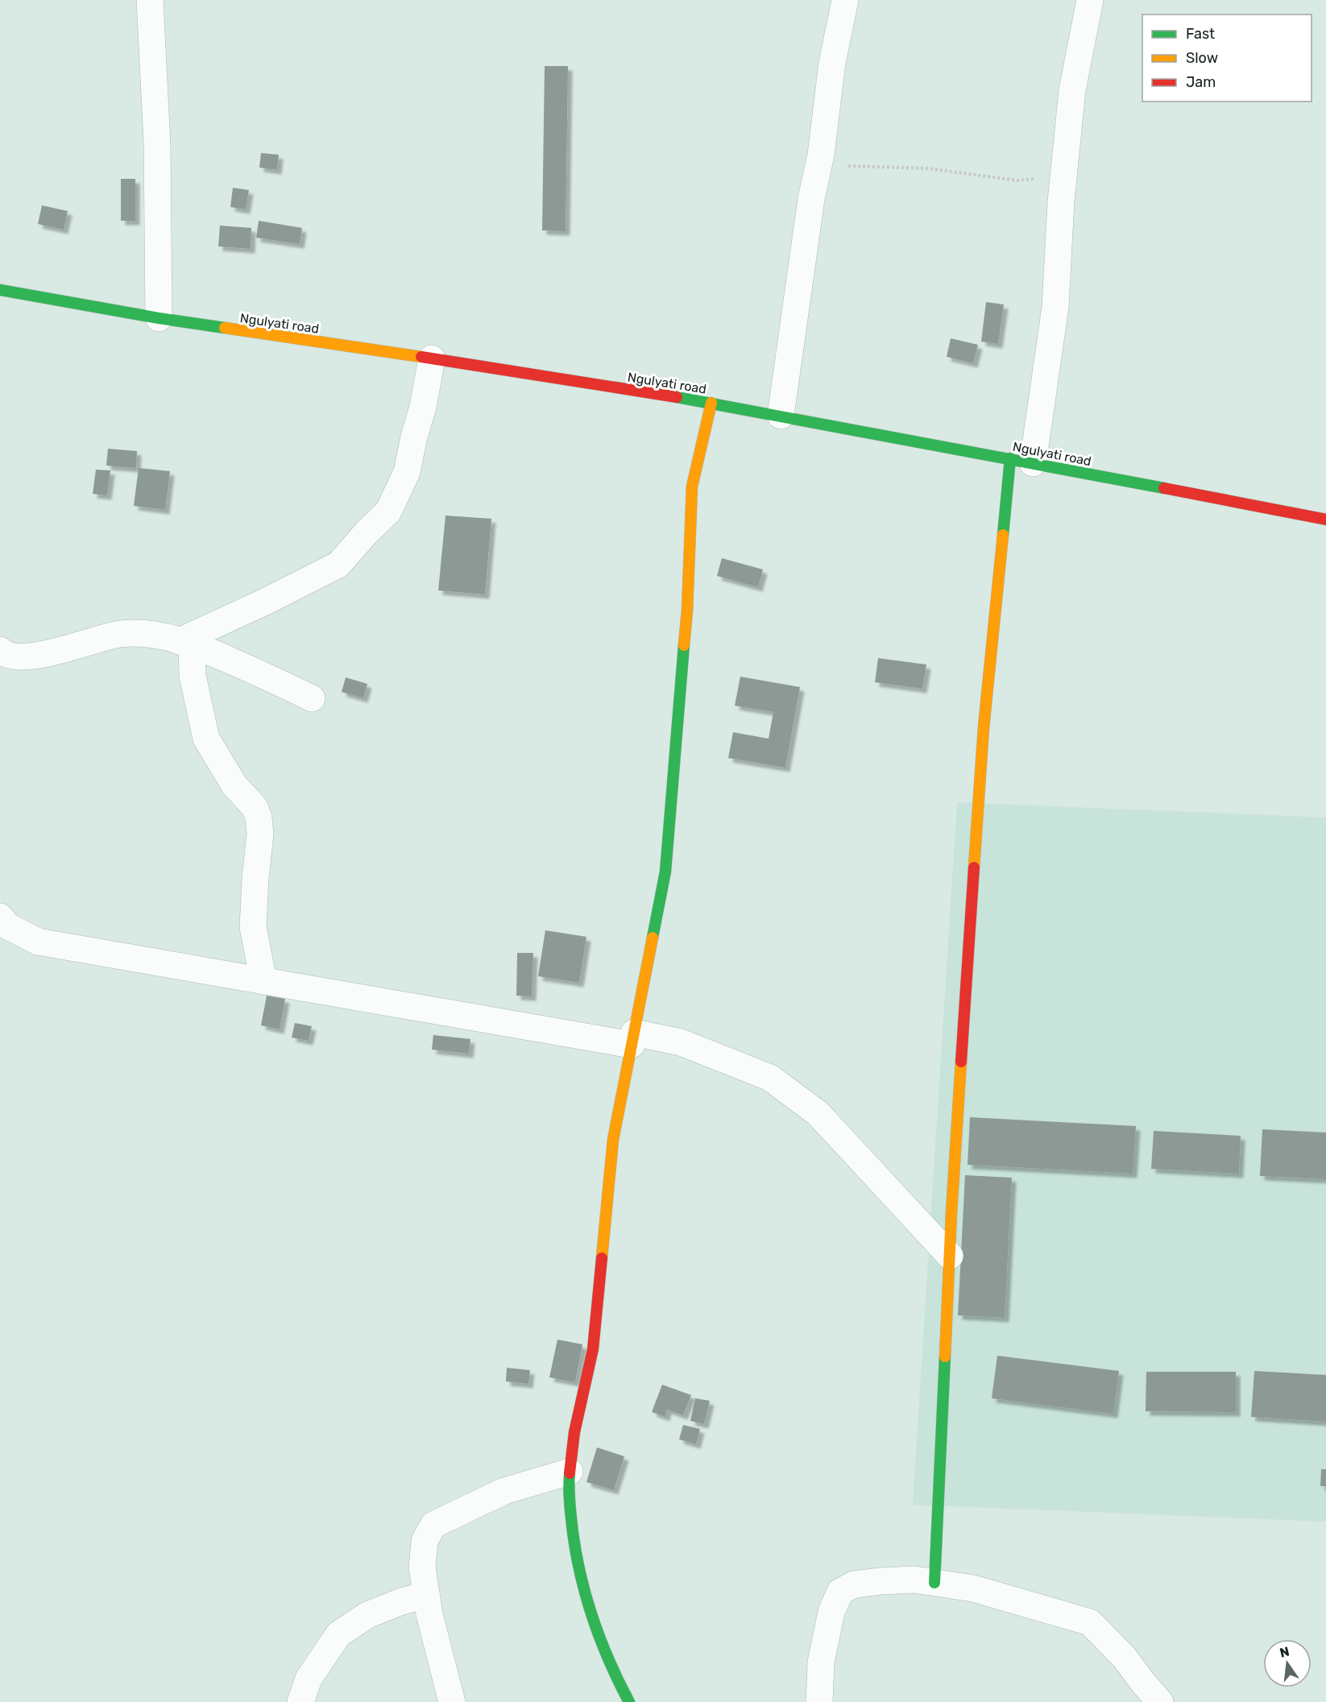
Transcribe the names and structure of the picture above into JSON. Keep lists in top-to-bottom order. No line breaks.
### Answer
{"streets":{"street":["Ngulyati road"]},"legend":["Fast","Slow","Jam"],"north":"top"}
